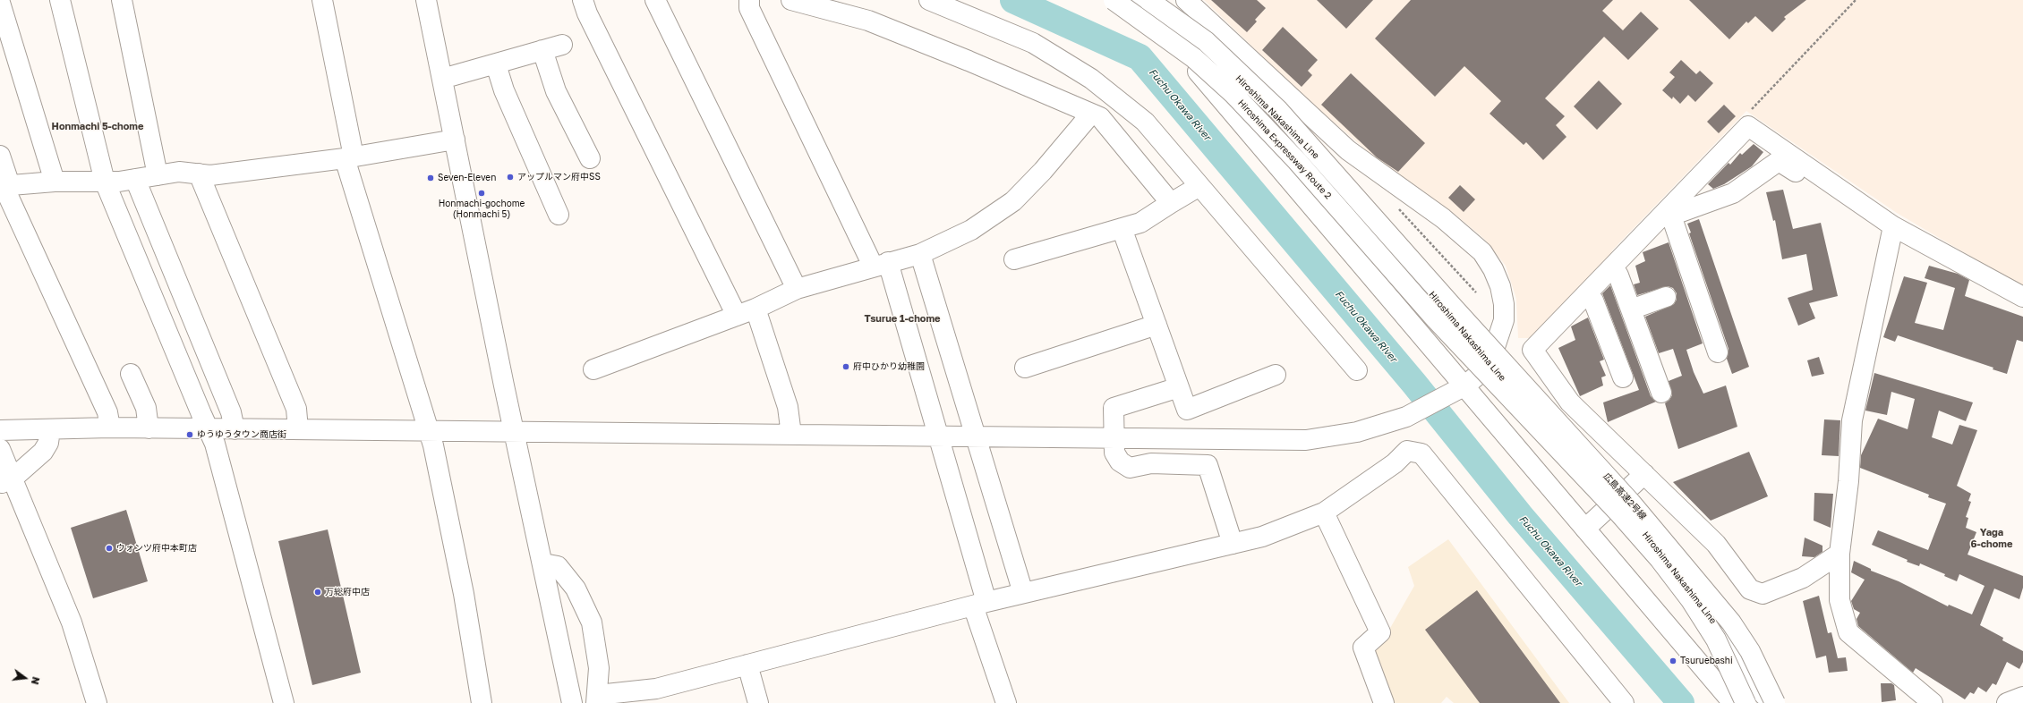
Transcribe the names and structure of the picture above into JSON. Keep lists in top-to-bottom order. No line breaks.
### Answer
{"streets":{"main road":["Hiroshima Nakashima Line","Hiroshima Expressway Route 2","広島高速2号線"]},"crossings":[["Hiroshima Expressway Route 2","広島高速2号線"]],"districts":["Honmachi 5-chome","Tsurue 1-chome","Yaga 6-chome"],"water":["Fuchu Okawa River"],"places":["アップルマン府中SS","Seven-Eleven","Honmachi-gochome (Honmachi 5)","府中ひかり幼稚園","ゆうゆうタウン商店街","ウォンツ府中本町店","万総府中店","Tsuruebashi"],"north":"right"}
